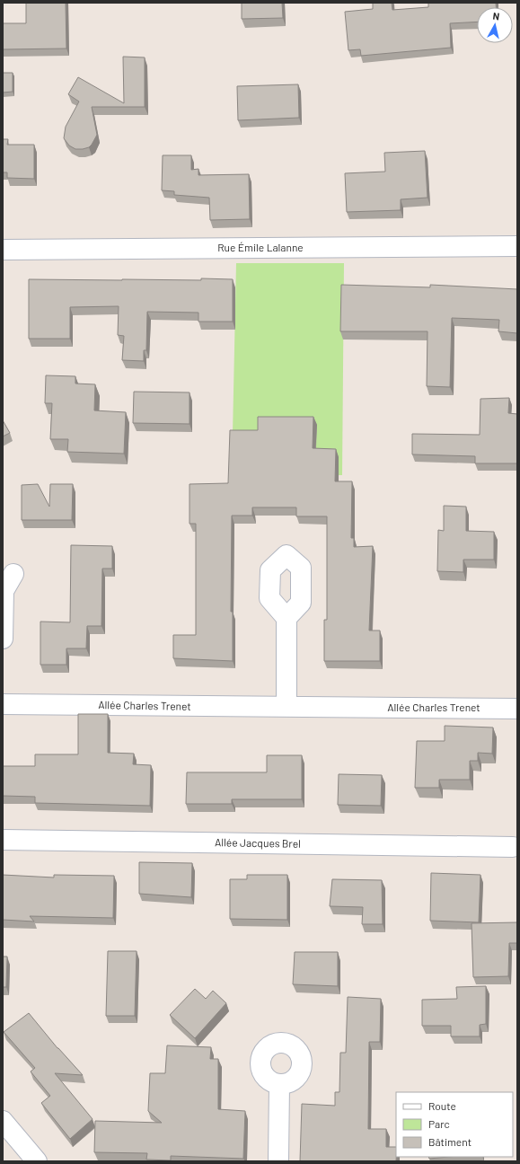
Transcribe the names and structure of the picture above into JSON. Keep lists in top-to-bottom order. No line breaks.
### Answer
{"streets":{"street":["Rue Émile Lalanne","Allée Charles Trenet","Allée Jacques Brel"]},"legend":["Route","Parc","Bâtiment"],"north":"top"}
